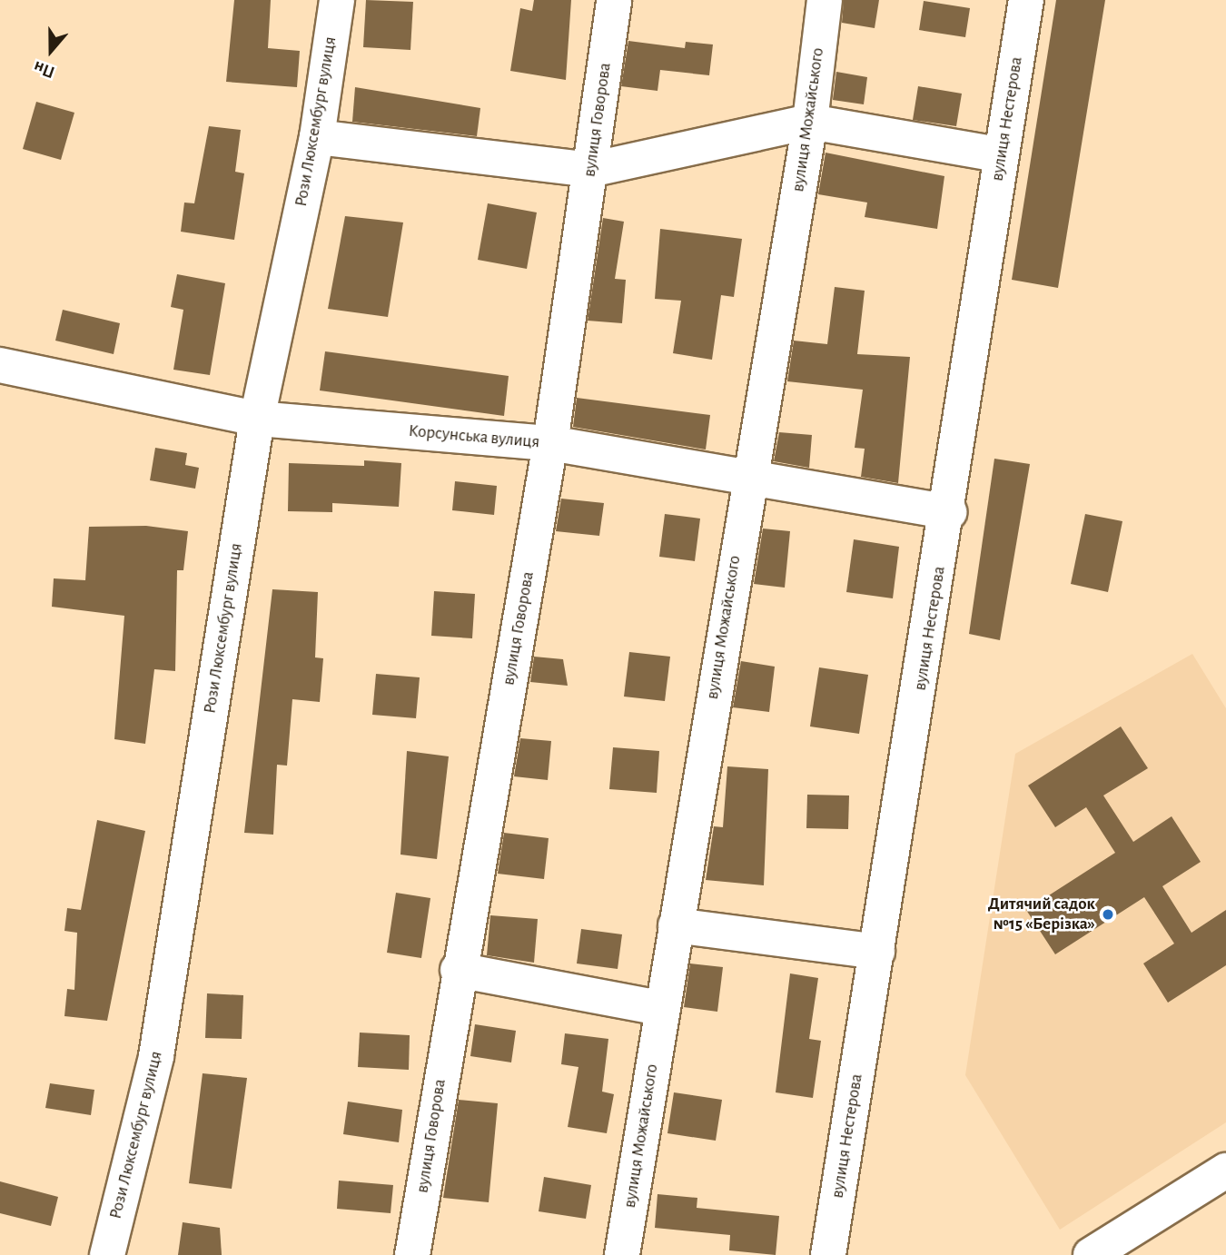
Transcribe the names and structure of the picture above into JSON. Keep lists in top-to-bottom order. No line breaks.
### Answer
{"streets":{"street":["вулиця Нестерова","вулиця Говорова","вулиця Можайського","Рози Люксембург вулиця","Корсунська вулиця"]},"crossings":[["вулиця Нестерова","Корсунська вулиця"],["вулиця Говорова","Корсунська вулиця"],["вулиця Можайського","Корсунська вулиця"],["Рози Люксембург вулиця","Корсунська вулиця"]],"places":["Дитячий садок №15 «Берізка»"],"north":"bottom"}
